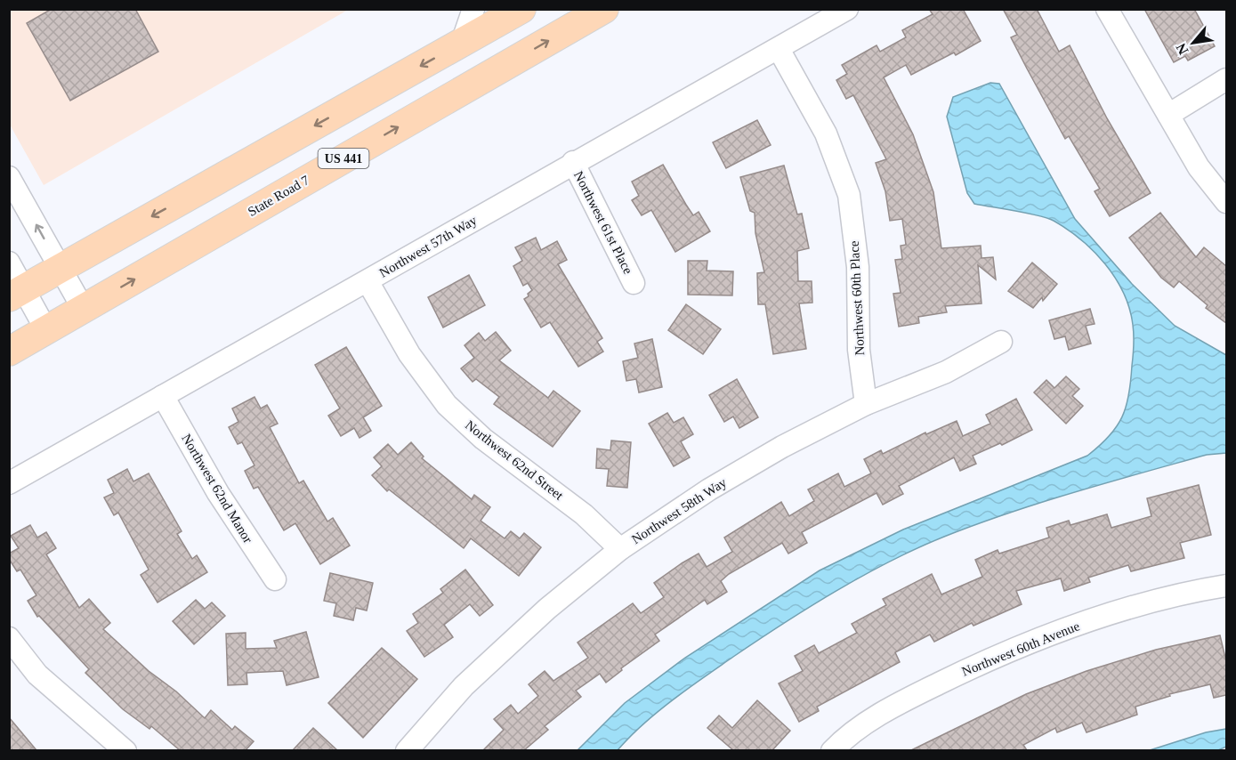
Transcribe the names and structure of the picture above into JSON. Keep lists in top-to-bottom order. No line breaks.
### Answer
{"streets":{"main road":["US 441","State Road 7"],"street":["Northwest 61st Place","Northwest 57th Way","Northwest 60th Place","Northwest 62nd Street","Northwest 62nd Manor","Northwest 58th Way","Northwest 60th Avenue"]},"crossings":[["Northwest 61st Place","Northwest 57th Way"],["Northwest 57th Way","Northwest 60th Place"],["Northwest 57th Way","Northwest 62nd Street"],["Northwest 57th Way","Northwest 62nd Manor"],["Northwest 60th Place","Northwest 58th Way"],["Northwest 62nd Street","Northwest 58th Way"]],"north":"bottom left"}
